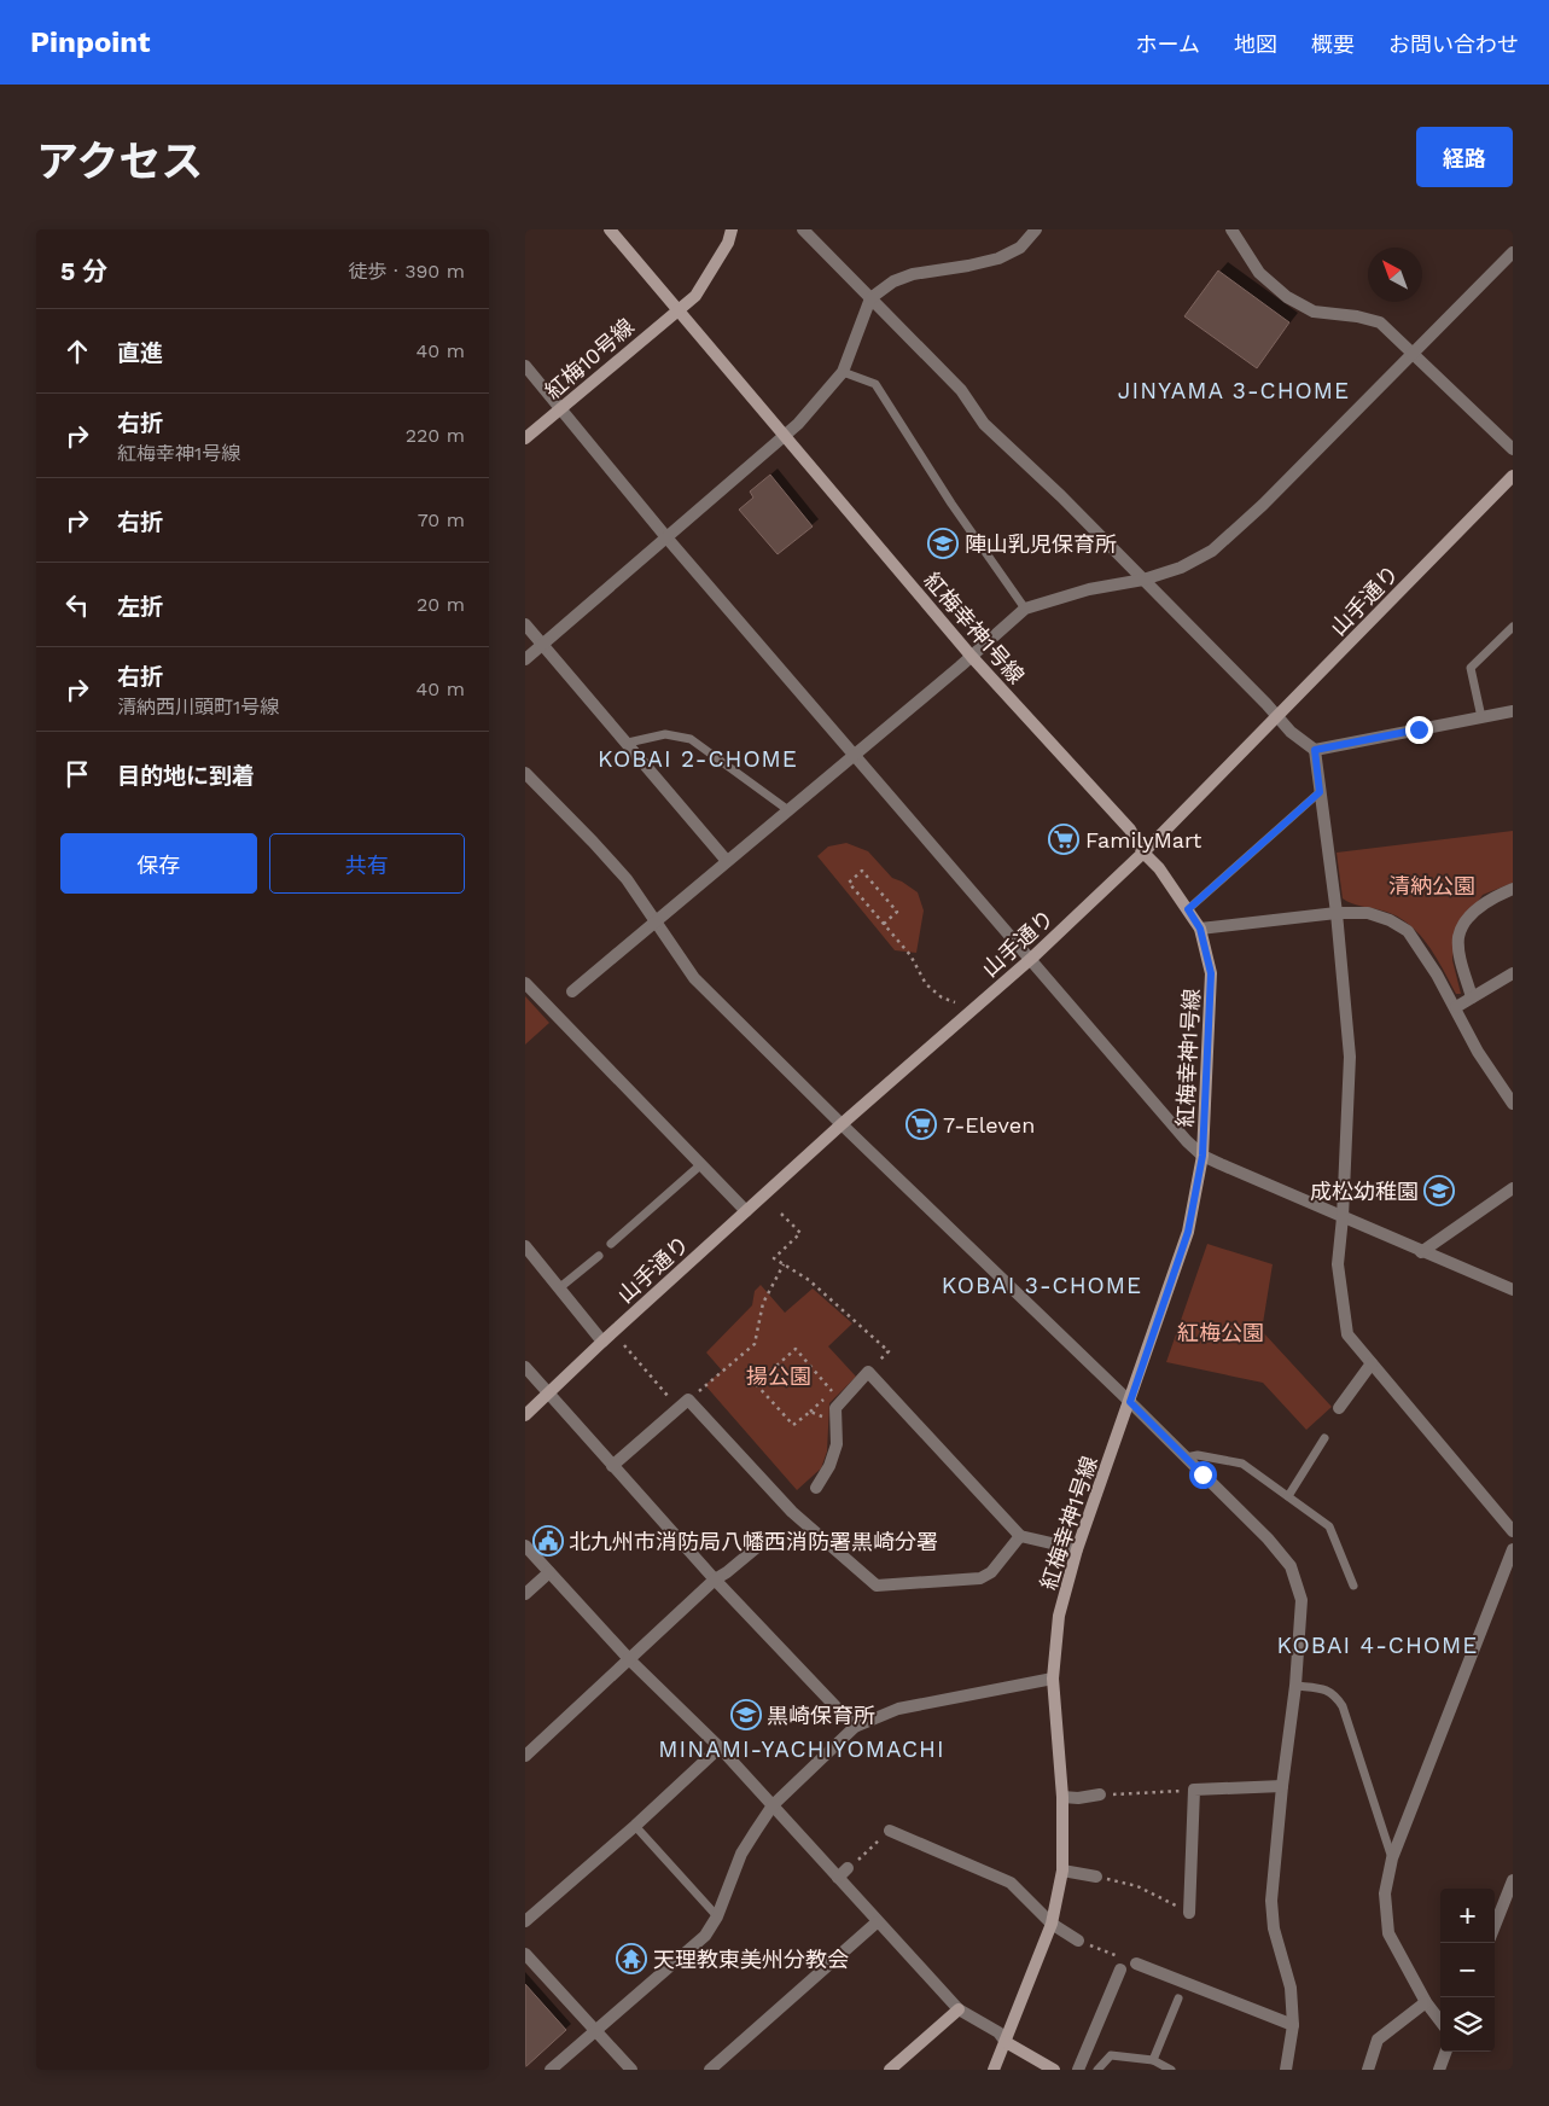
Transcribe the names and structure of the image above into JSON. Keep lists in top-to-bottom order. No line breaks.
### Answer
{"streets":{"street":["紅梅10号線","山手通り","紅梅幸神1号線"]},"crossings":[["紅梅10号線","紅梅幸神1号線"],["山手通り","紅梅幸神1号線"]],"districts":["JINYAMA 3-CHOME","KOBAI 2-CHOME","KOBAI 3-CHOME","KOBAI 4-CHOME","MINAMI-YACHIYOMACHI"],"parks":["清納公園","紅梅公園","揚公園"],"places":{"school or university":["陣山乳児保育所","成松幼稚園","黒崎保育所"],"supermarket":["FamilyMart","7-Eleven"],"public building":["北九州市消防局八幡西消防署黒崎分署"],"temple":["天理教東美州分教会"]},"north":"top left","page":{"header":"Pinpoint","nav":["ホーム","地図","概要","お問い合わせ"],"title":"アクセス","buttons":["経路",["保存","共有"]],"heading":["5 分","徒歩 · 390 m"],"list":[["直進","40 m"],["右折","紅梅幸神1号線","220 m"],["右折","70 m"],["左折","20 m"],["右折","清納西川頭町1号線","40 m"],"目的地に到着"],"map_buttons":["+","−"]}}
